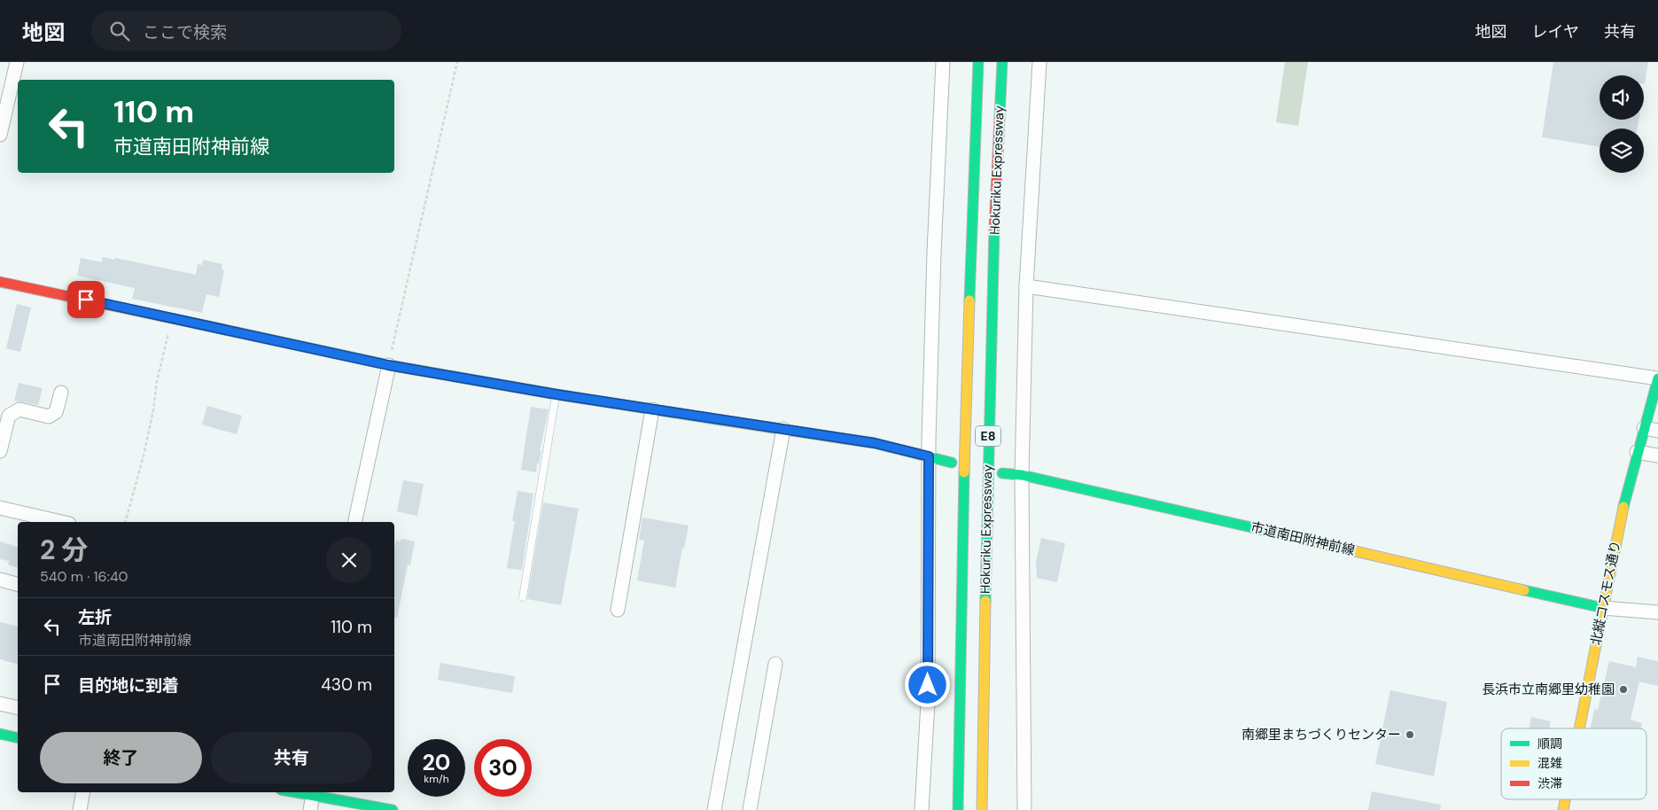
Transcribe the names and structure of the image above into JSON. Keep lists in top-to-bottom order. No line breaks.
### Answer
{"streets":{"main road":["Hokuriku Expressway","E8","市道南田附神前線","北縦コスモス通り"]},"crossings":[["市道南田附神前線","北縦コスモス通り"]],"places":["長浜市立南郷里幼稚園","南郷里まちづくりセンター"],"legend":["順調","混雑","渋滞"],"page":{"header":"地図","search":"ここで検索","nav":["地図","レイヤ","共有"],"turn":["110 m","市道南田附神前線"],"heading":["2 分","540 m · 16:40"],"list":[{"name":"左折","note":"市道南田附神前線","value":"110 m"},{"name":"目的地に到着","value":"430 m"}],"buttons":["終了","共有"],"speed":"20 km/h","limit":"30"}}
